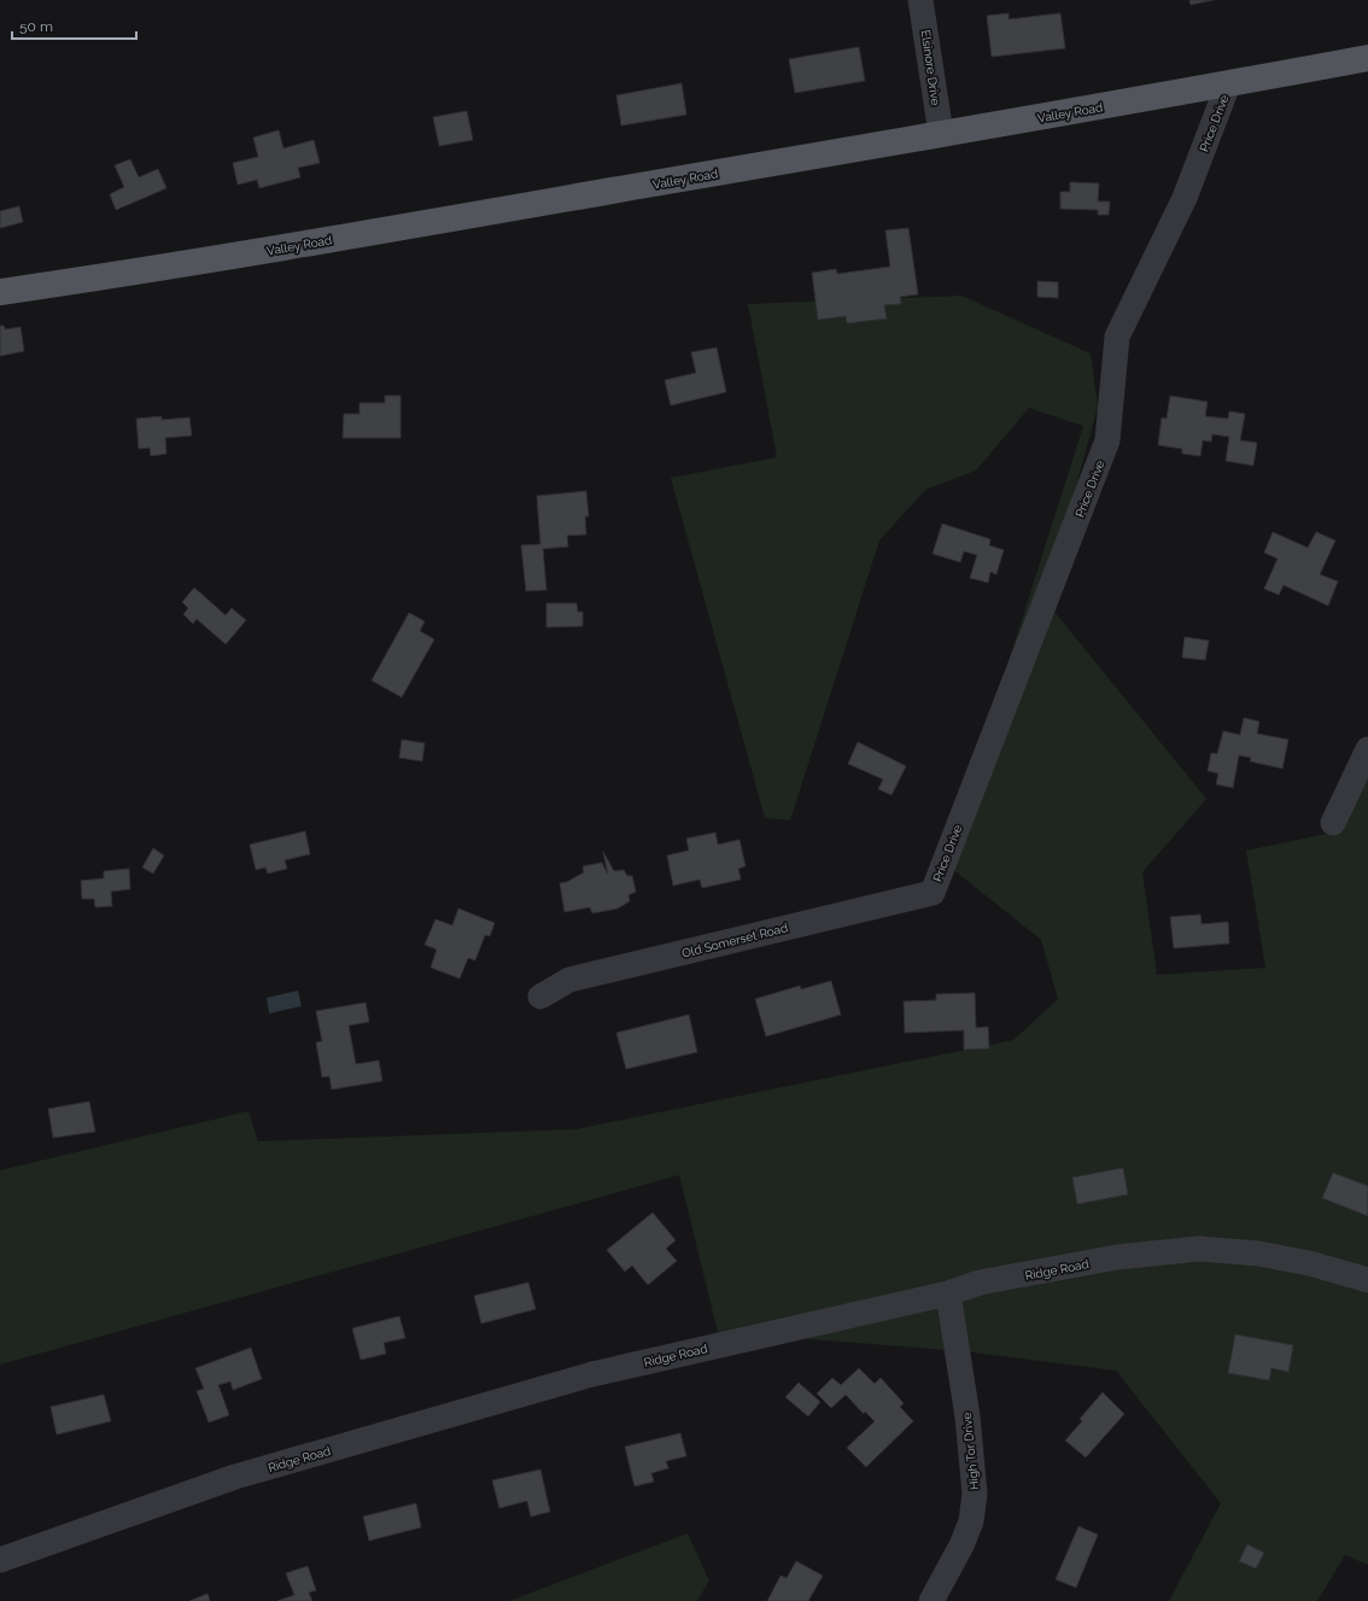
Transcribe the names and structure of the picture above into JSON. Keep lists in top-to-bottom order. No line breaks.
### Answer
{"streets":{"main road":["Valley Road"],"street":["Elsinore Drive","Price Drive","Old Somerset Road","Ridge Road","High Tor Drive"]},"crossings":[["Elsinore Drive","Valley Road"],["Valley Road","Price Drive"],["Price Drive","Old Somerset Road"],["Ridge Road","High Tor Drive"]],"scale_bar":"50 m"}
